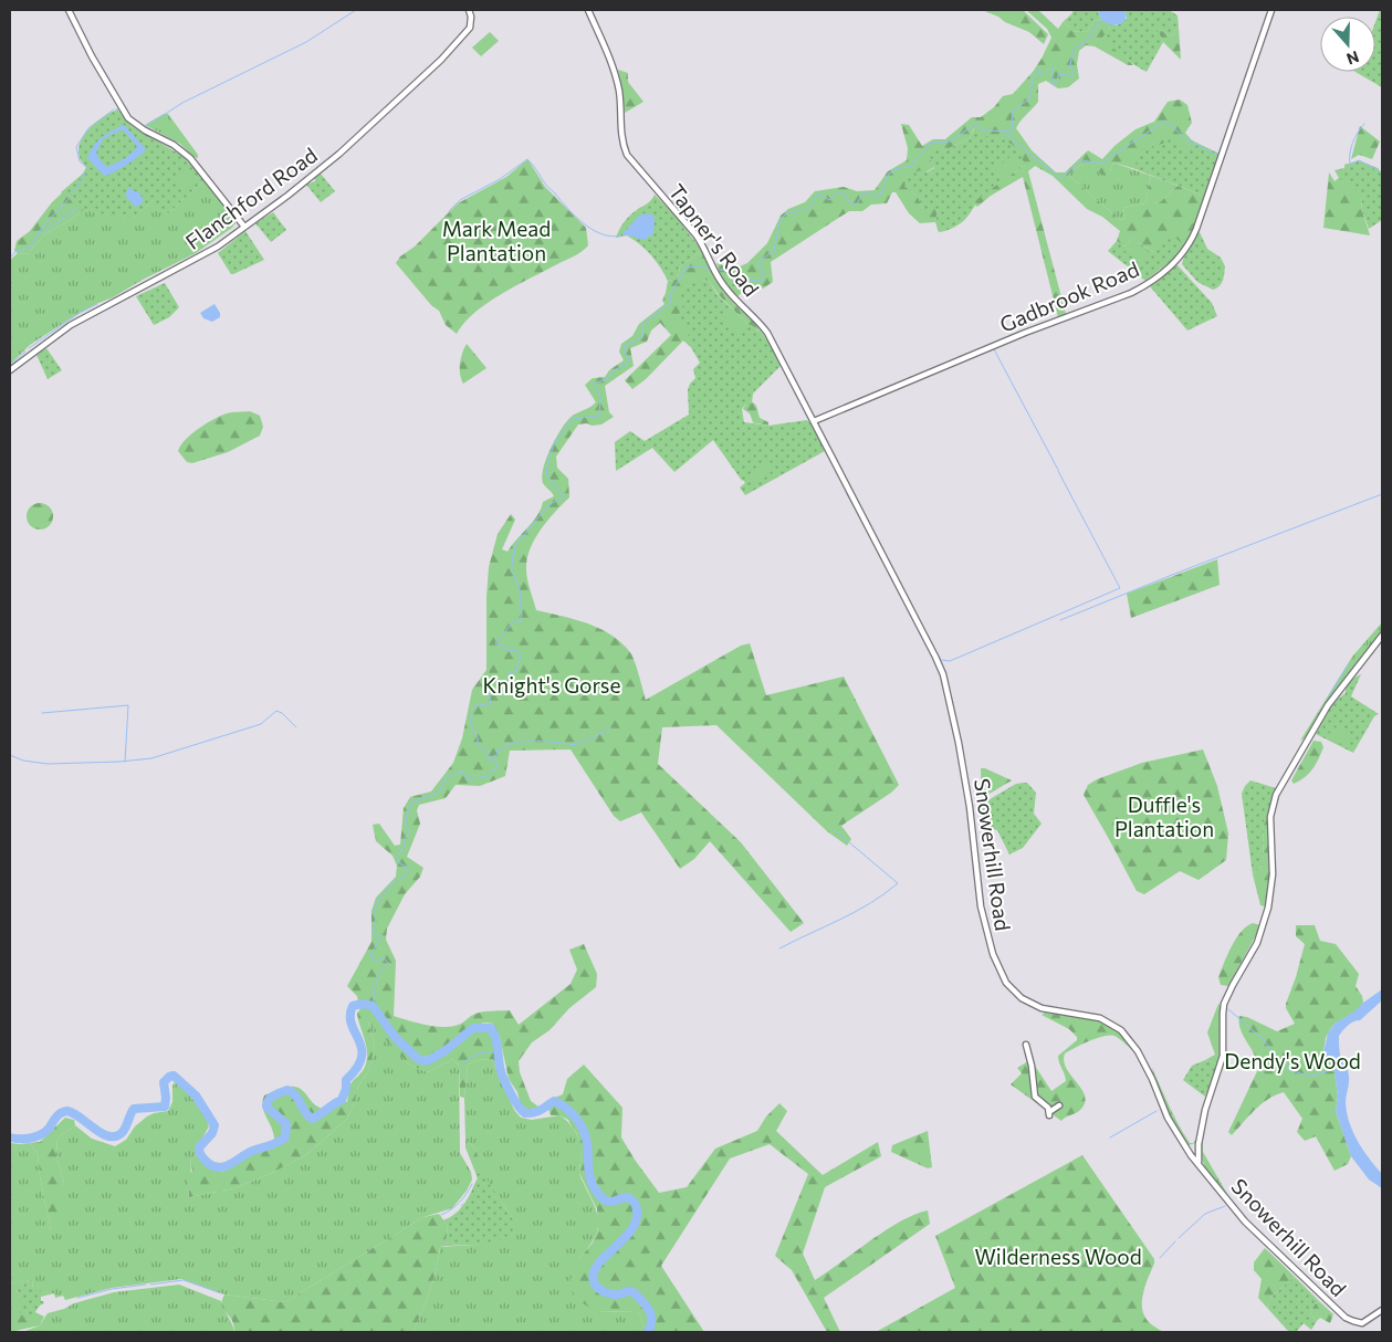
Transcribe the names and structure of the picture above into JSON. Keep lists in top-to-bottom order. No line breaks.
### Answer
{"streets":{"street":["Flanchford Road","Tapner's Road","Gadbrook Road","Snowerhill Road"]},"crossings":[["Tapner's Road","Gadbrook Road"],["Tapner's Road","Snowerhill Road"],["Gadbrook Road","Snowerhill Road"]],"parks":["Mark Mead Plantation","Knight's Gorse","Duffle's Plantation","Dendy's Wood","Wilderness Wood"],"north":"bottom"}
